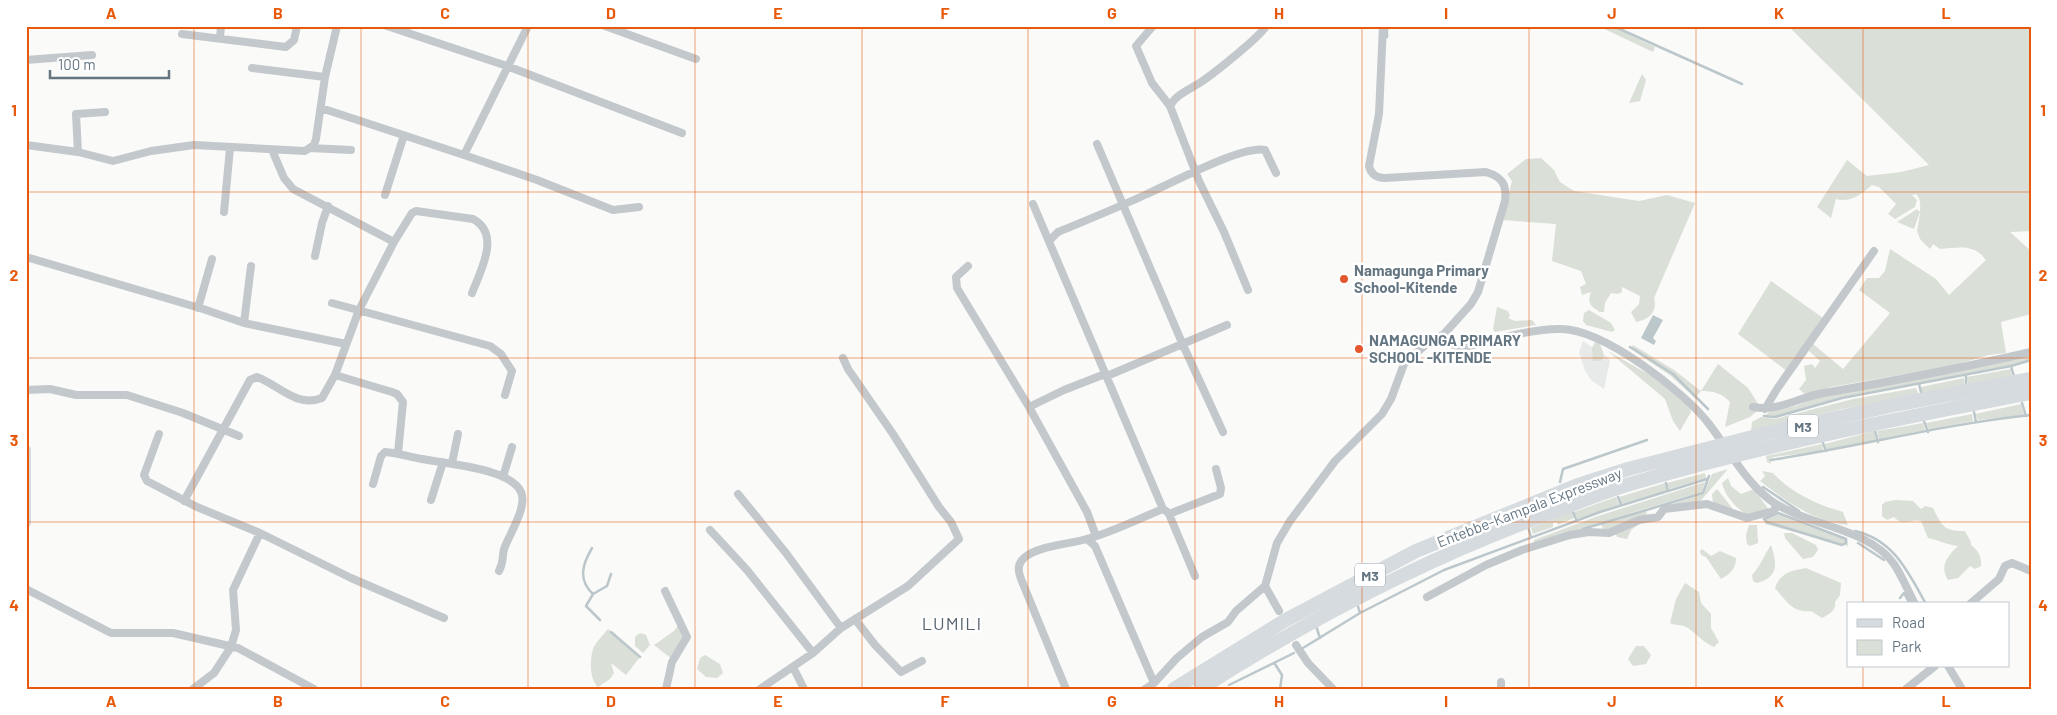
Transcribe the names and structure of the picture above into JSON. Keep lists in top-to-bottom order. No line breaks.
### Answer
{"streets":{"highway":["M3","Entebbe-Kampala Expressway"]},"districts":["LUMILI"],"places":["Namagunga Primary School-Kitende","NAMAGUNGA PRIMARY SCHOOL -KITENDE"],"legend":["Road","Park"],"scale_bar":"100 m","grid":{"columns":["A","B","C","D","E","F","G","H","I","J","K","L"],"rows":["1","2","3","4"]}}
